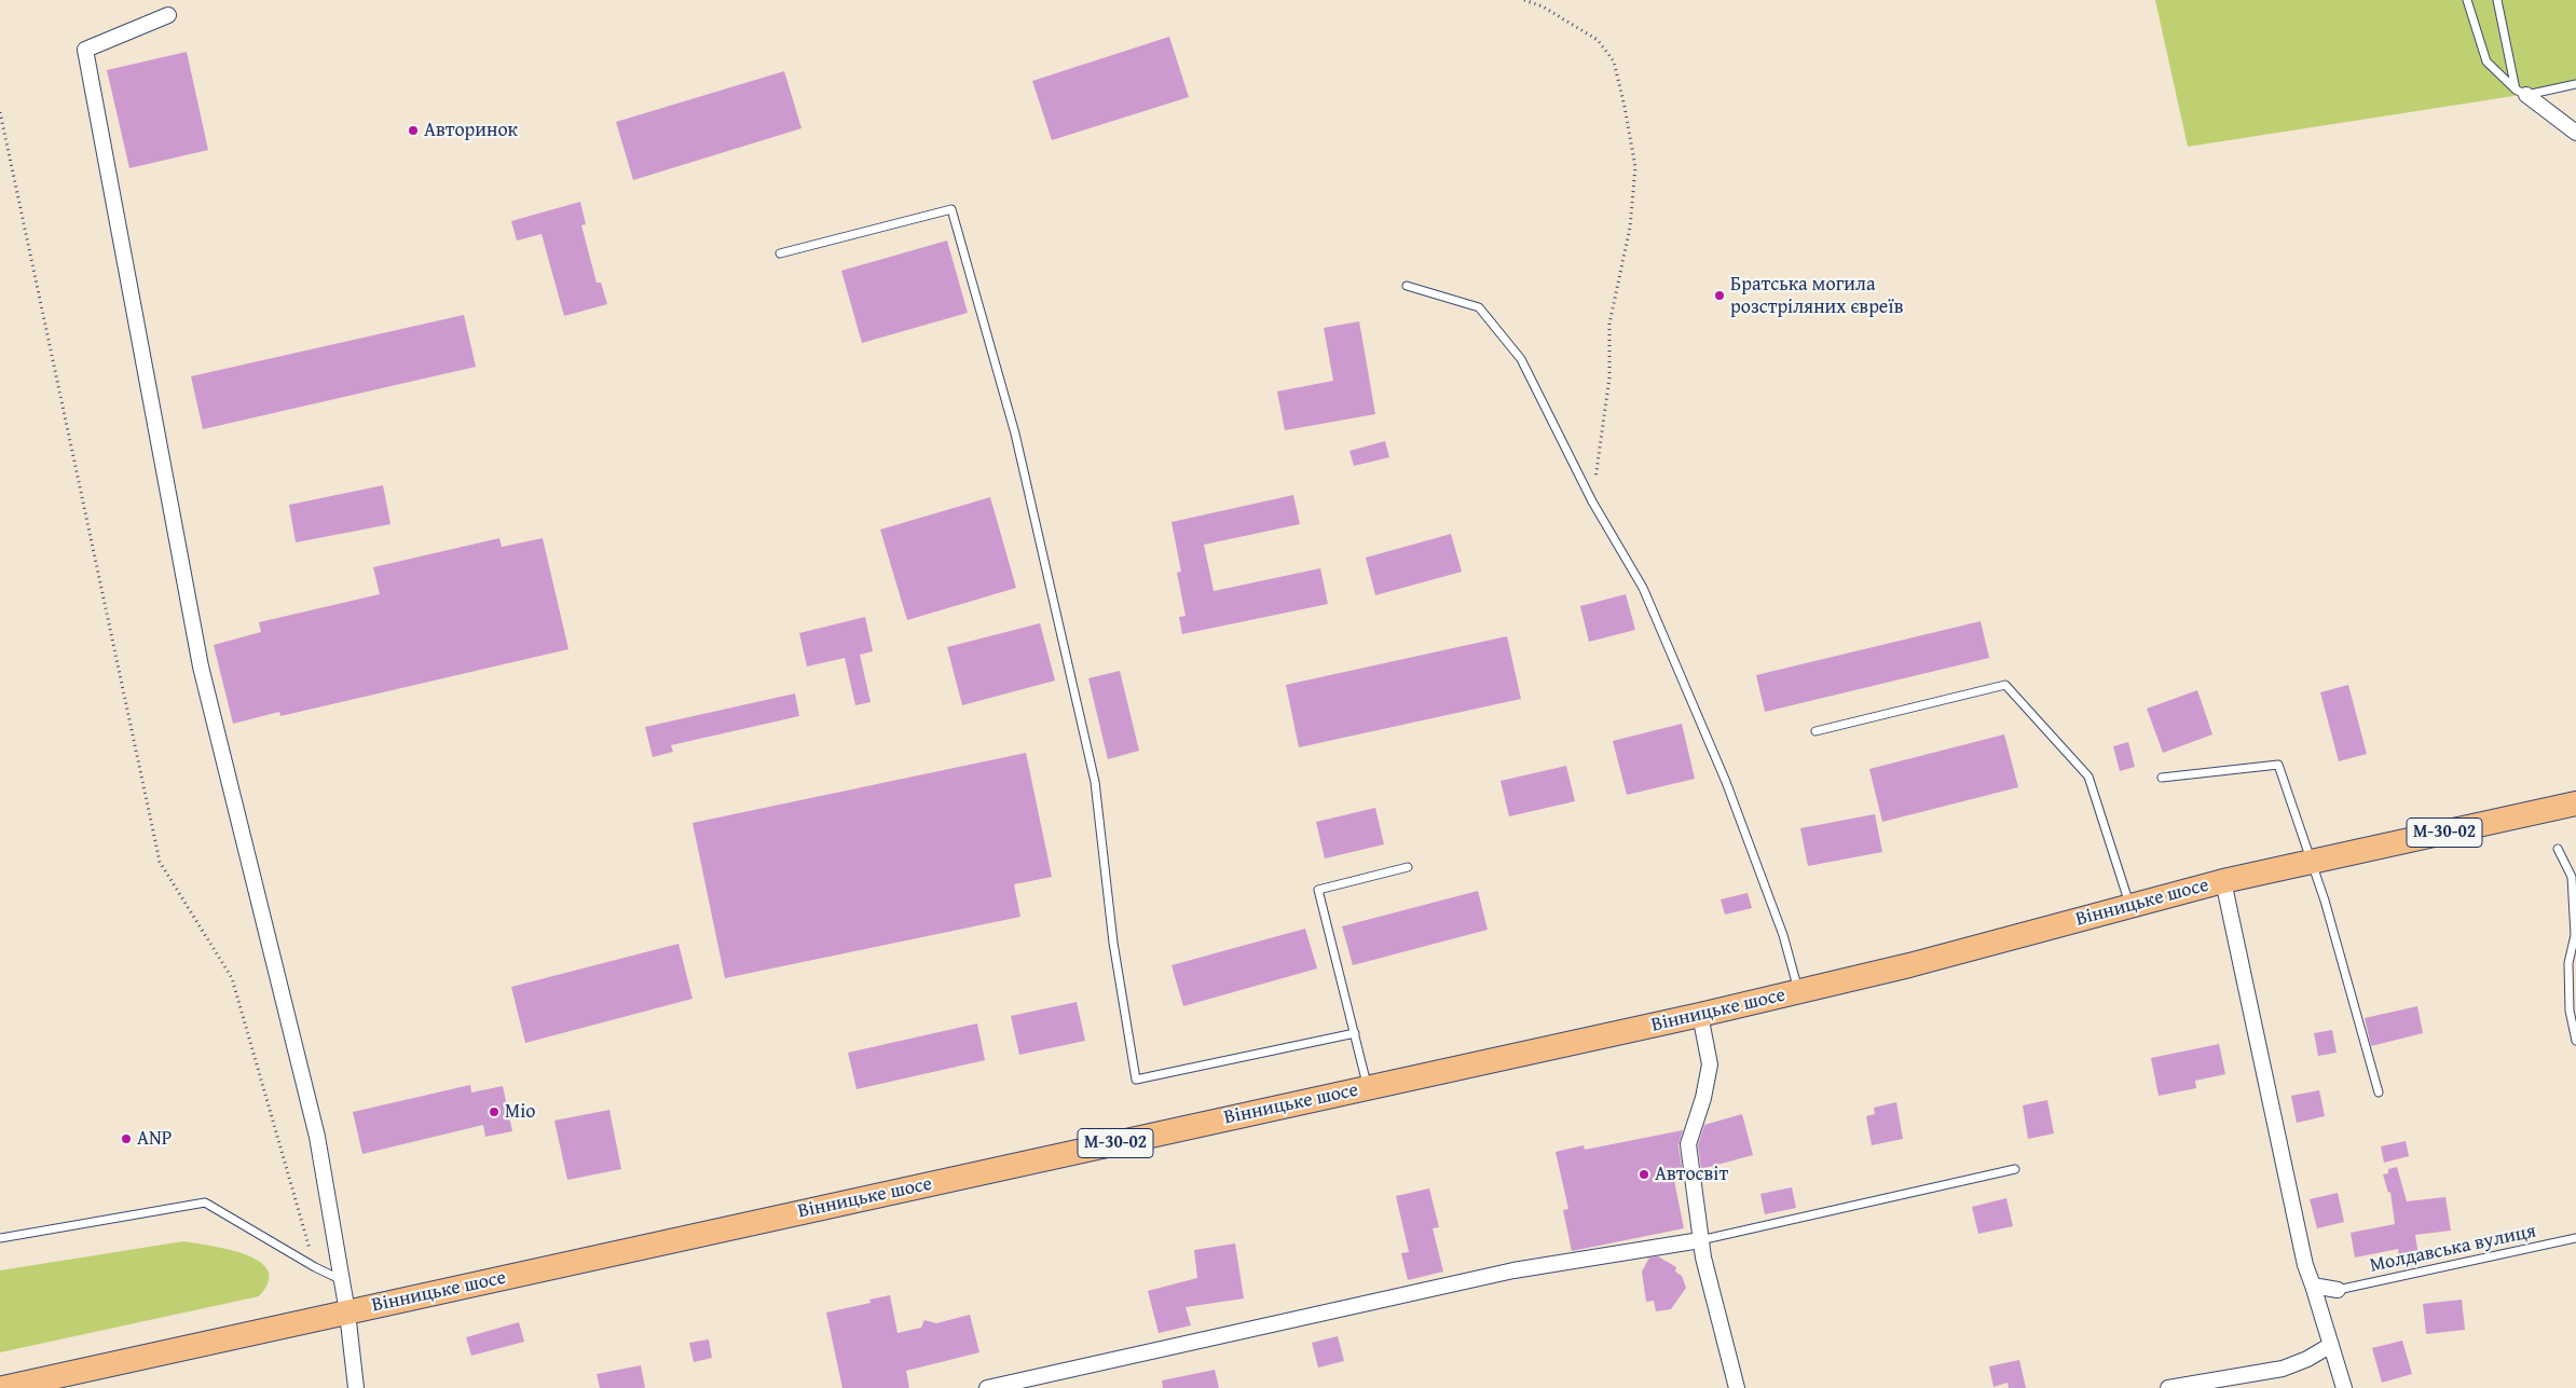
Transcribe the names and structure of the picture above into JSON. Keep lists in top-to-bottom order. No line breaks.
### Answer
{"streets":{"main road":["М-30-02","Вінницьке шосе"],"lane":["Молдавська вулиця"]},"places":["Авторинок","Братська могила розстріляних євреїв","Міо","ANP","Автосвіт"]}
